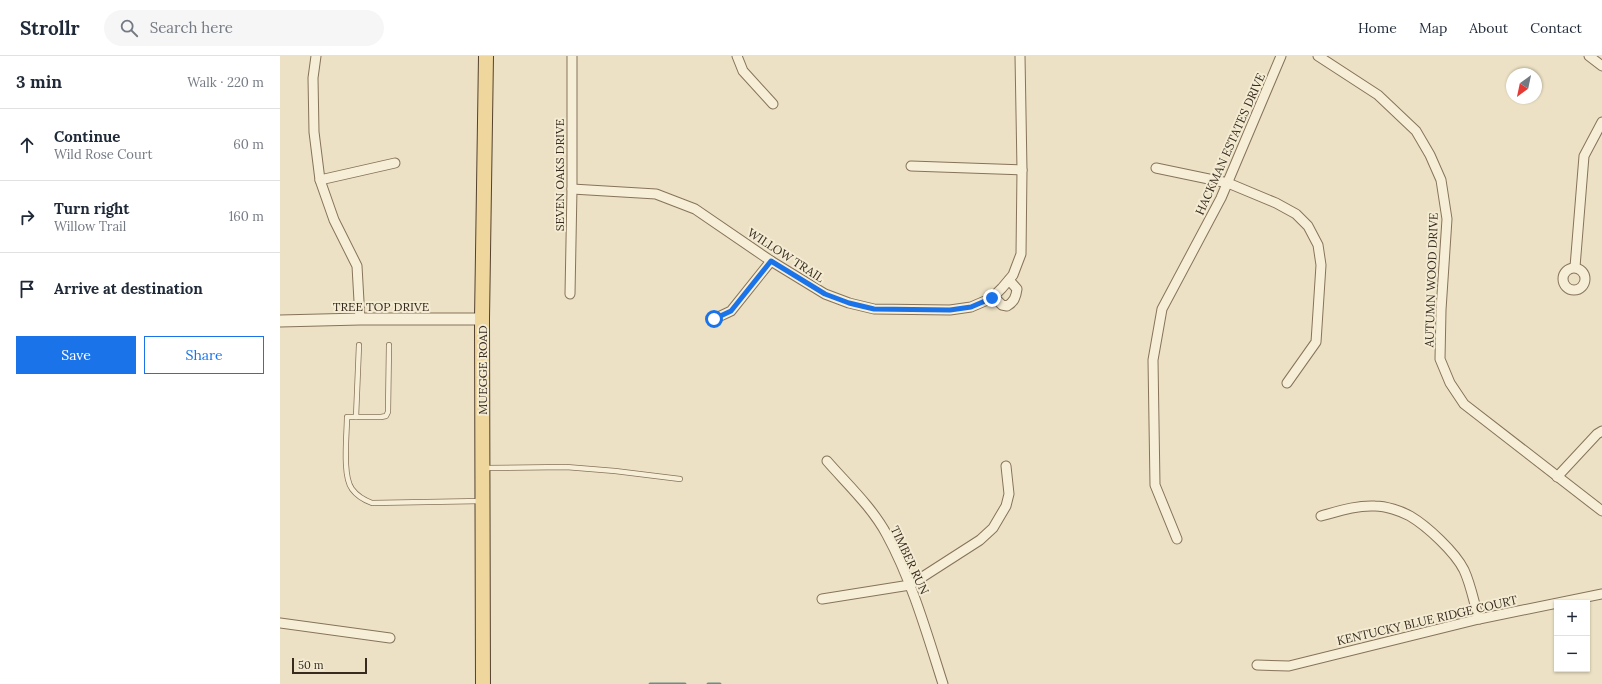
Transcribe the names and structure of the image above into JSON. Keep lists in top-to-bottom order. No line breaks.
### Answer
{"streets":{"main road":["MUEGGE ROAD"],"street":["HACKMAN ESTATES DRIVE","SEVEN OAKS DRIVE","WILLOW TRAIL","AUTUMN WOOD DRIVE","TREE TOP DRIVE","TIMBER RUN","KENTUCKY BLUE RIDGE COURT"]},"crossings":[["SEVEN OAKS DRIVE","WILLOW TRAIL"],["TREE TOP DRIVE","MUEGGE ROAD"]],"scale_bar":"50 m","north":"bottom left","page":{"header":"Strollr","search":"Search here","nav":["Home","Map","About","Contact"],"heading":["3 min","Walk · 220 m"],"list":[["Continue","Wild Rose Court","60 m"],["Turn right","Willow Trail","160 m"],"Arrive at destination"],"buttons":["Save","Share"],"map_buttons":["+","−"],"scale":"50 m"}}
